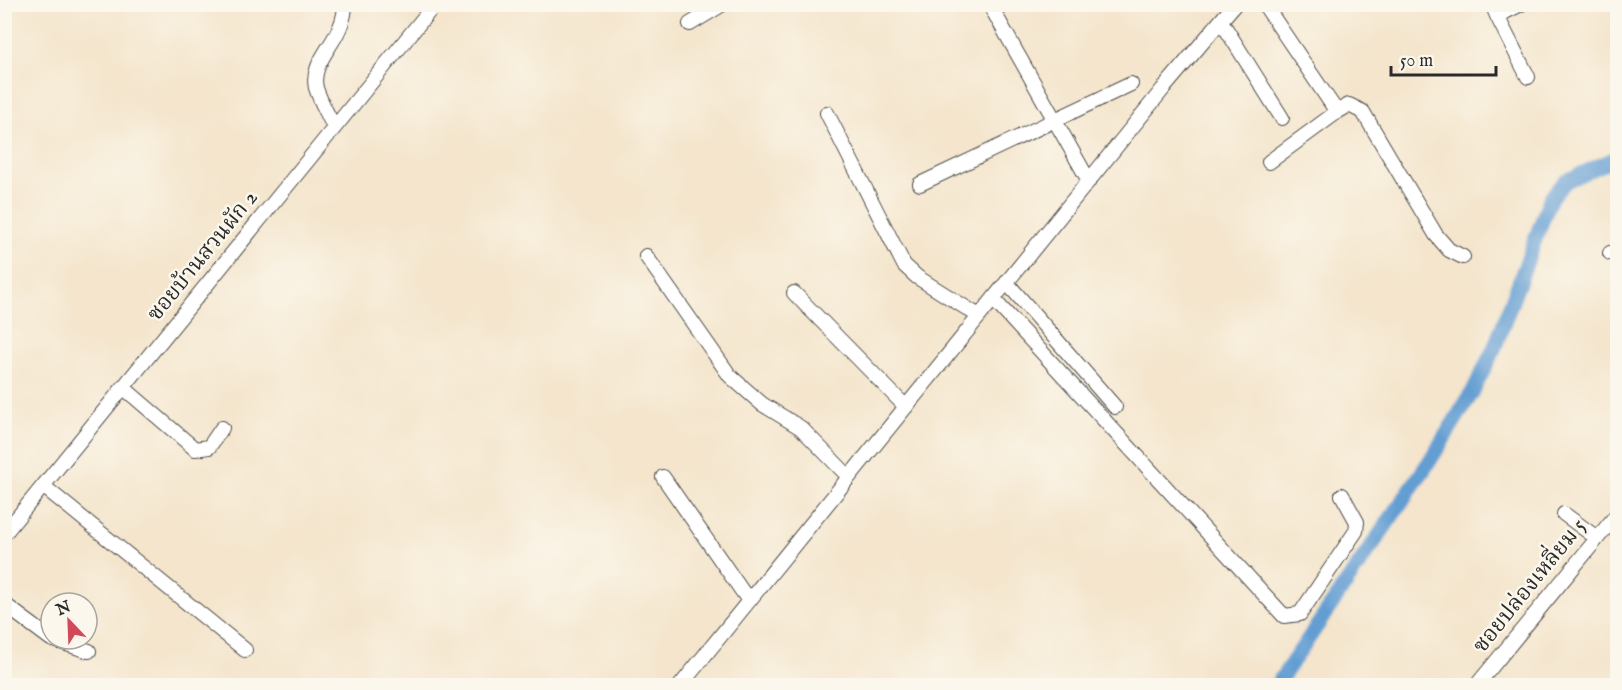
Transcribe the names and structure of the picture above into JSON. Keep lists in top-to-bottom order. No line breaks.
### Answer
{"streets":{"street":["ซอยบ้านสวนผัก 2","ซอยปล่องเหลี่ยม 5"]},"scale_bar":"50 m","north":"top left"}
